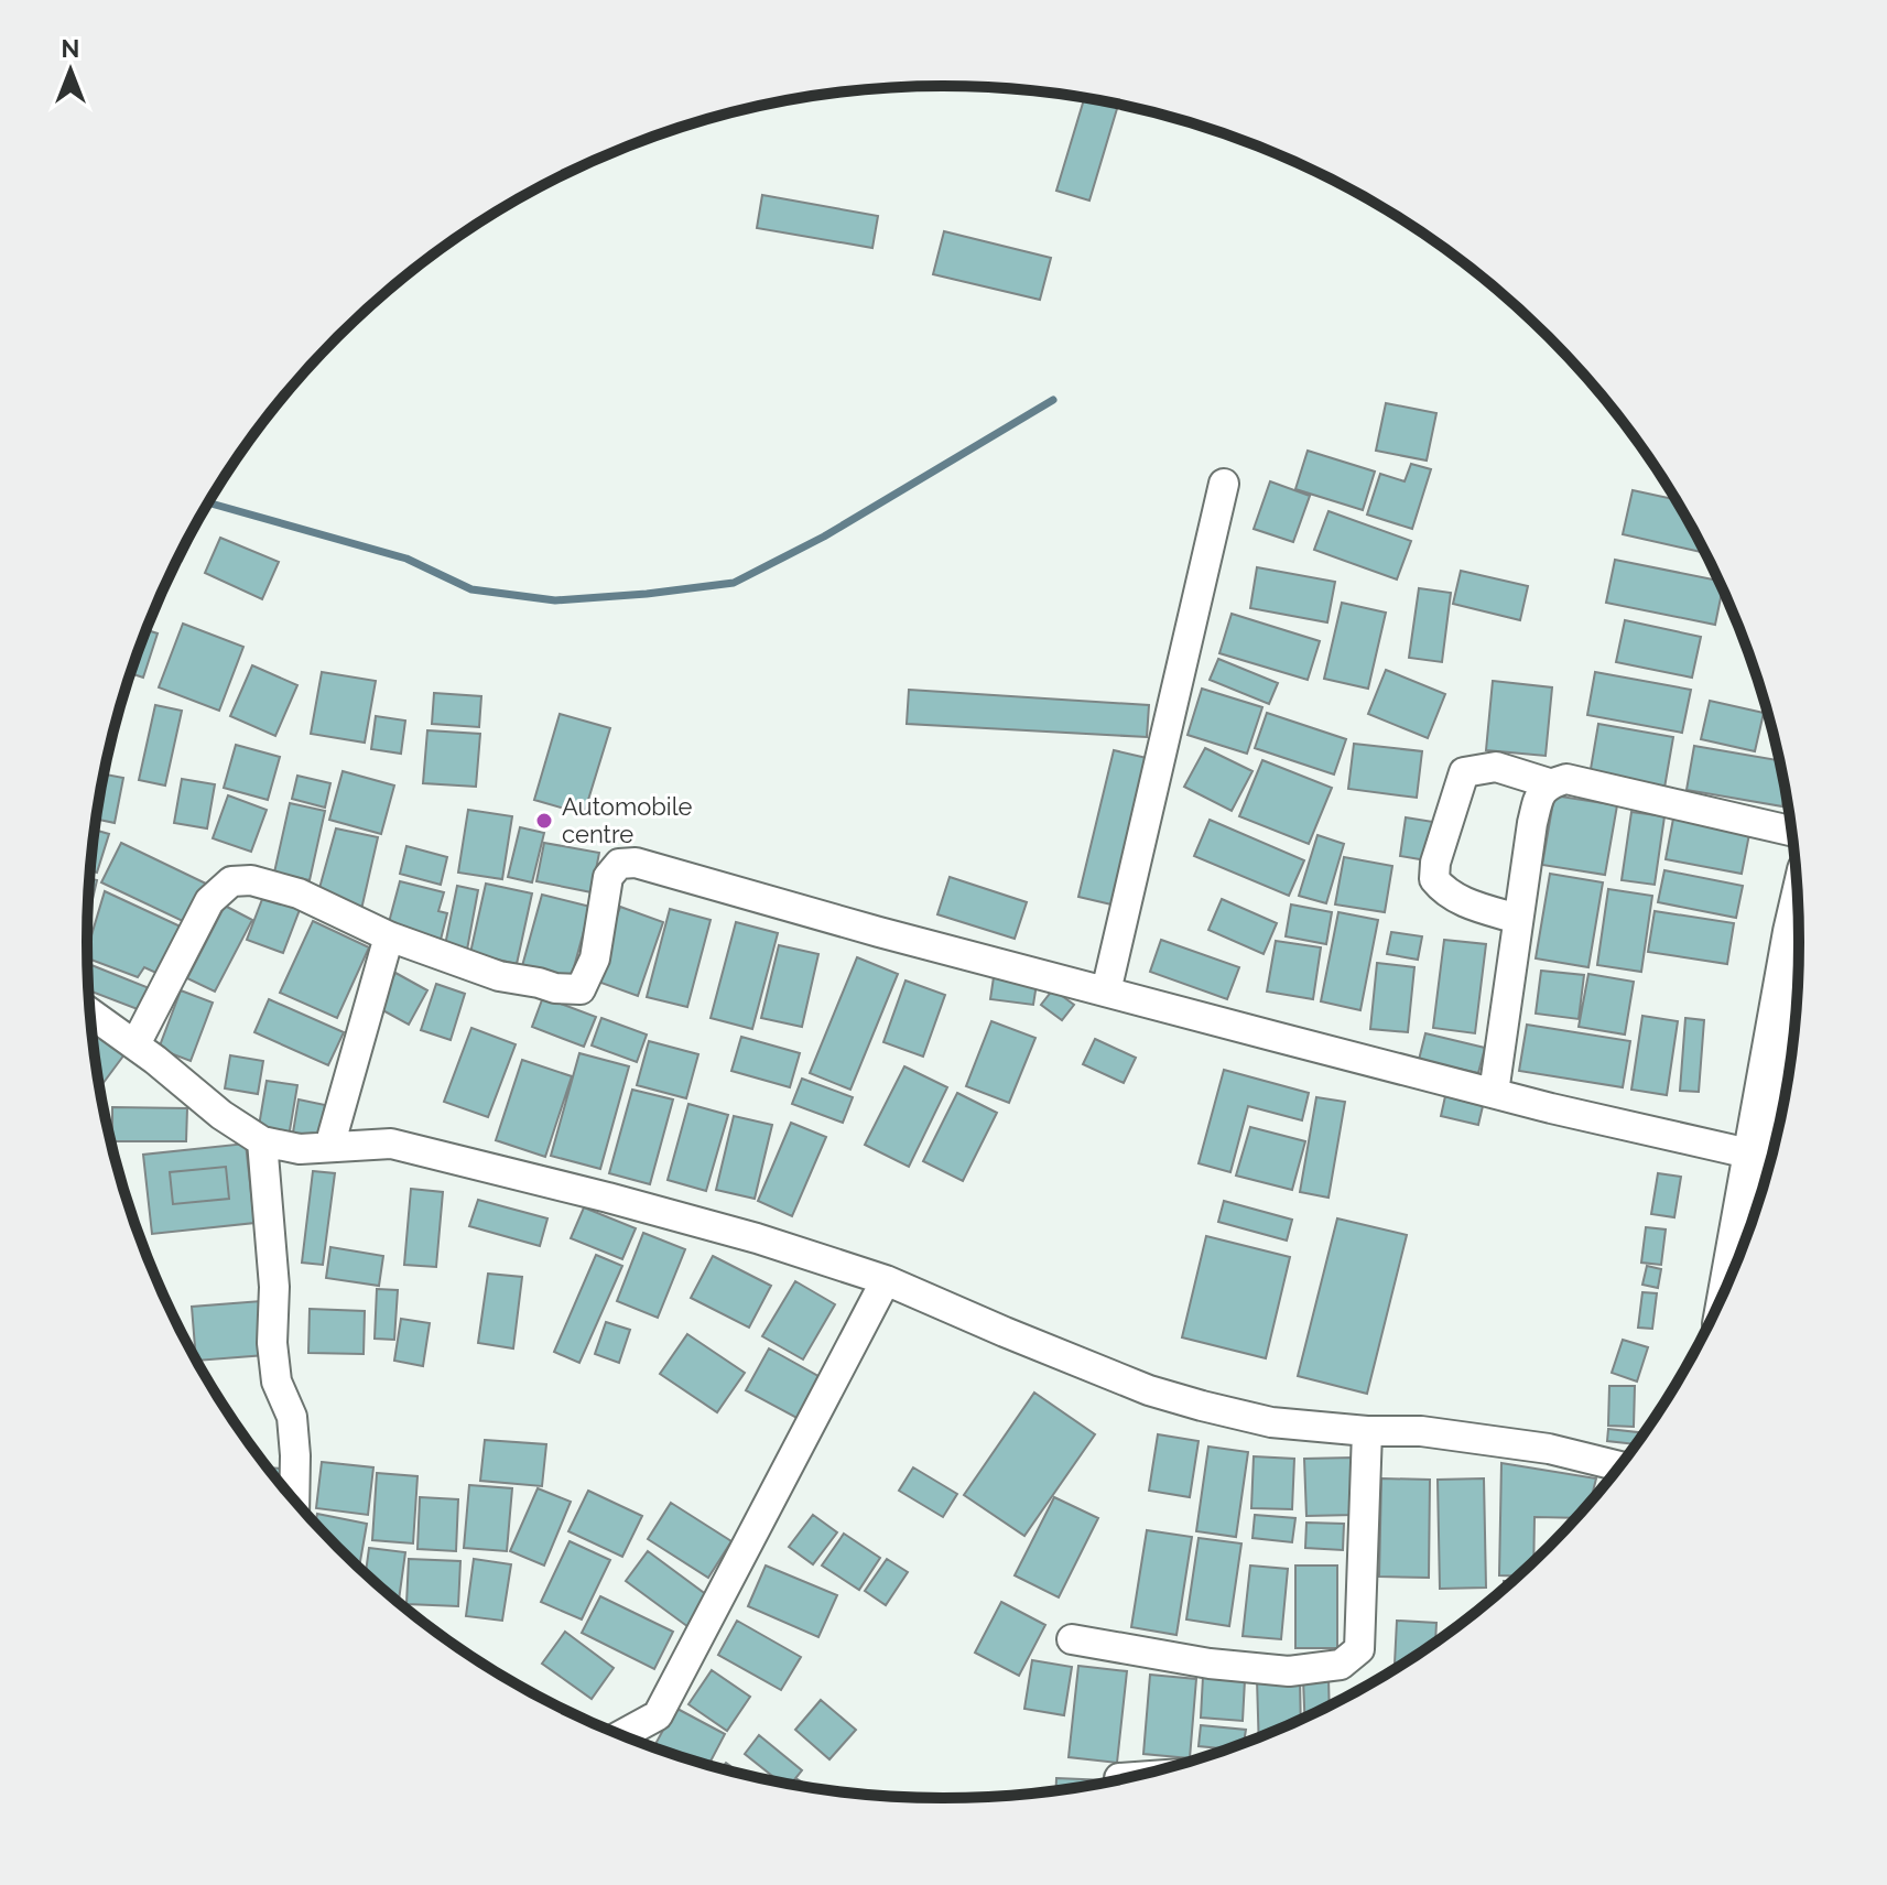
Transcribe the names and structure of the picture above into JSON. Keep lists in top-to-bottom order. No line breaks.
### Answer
{"places":["Automobile centre"],"north":"top"}
